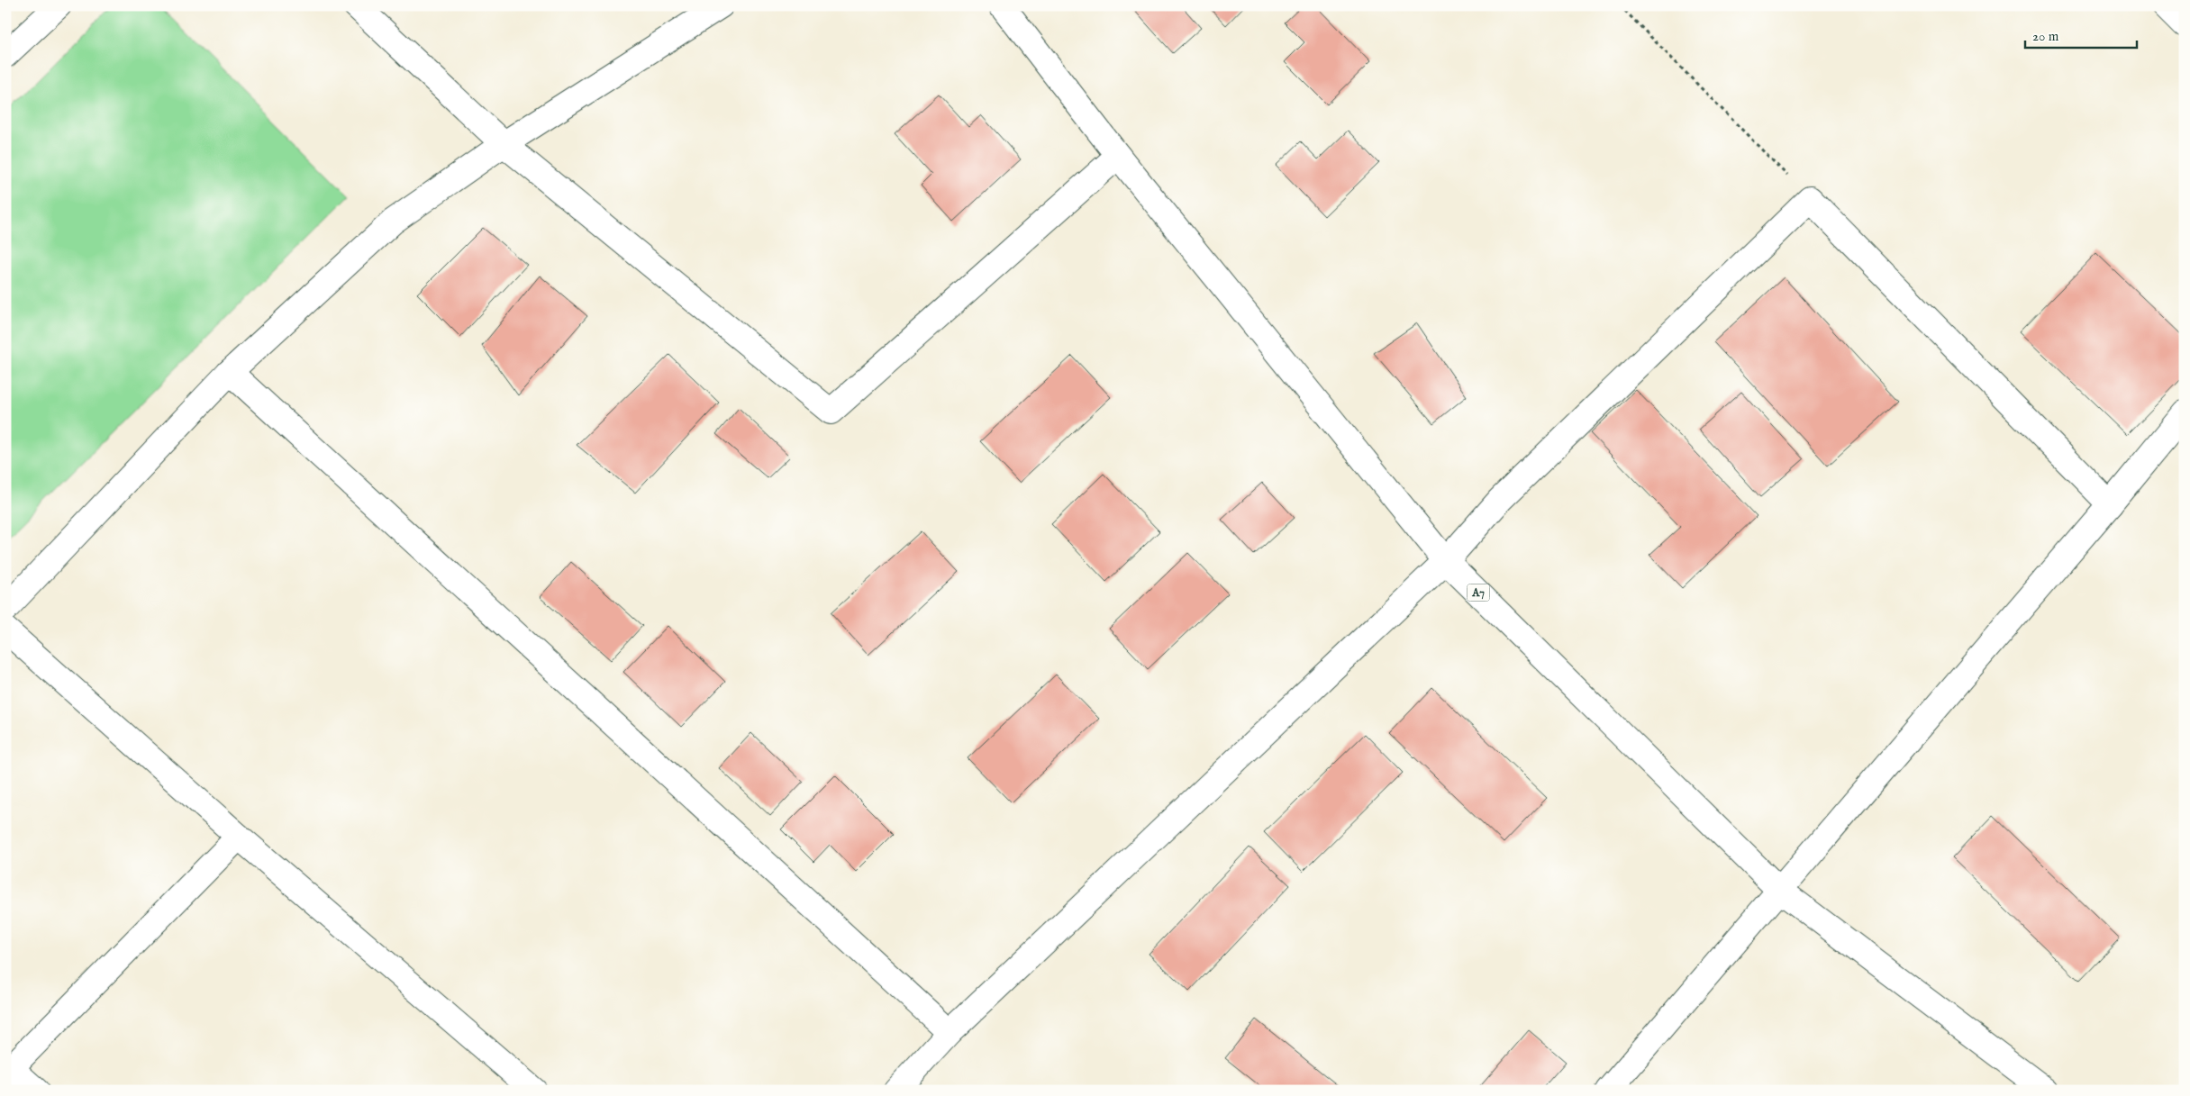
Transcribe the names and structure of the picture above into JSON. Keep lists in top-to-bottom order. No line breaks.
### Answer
{"streets":{"street":["A7"]},"scale_bar":"20 m"}
